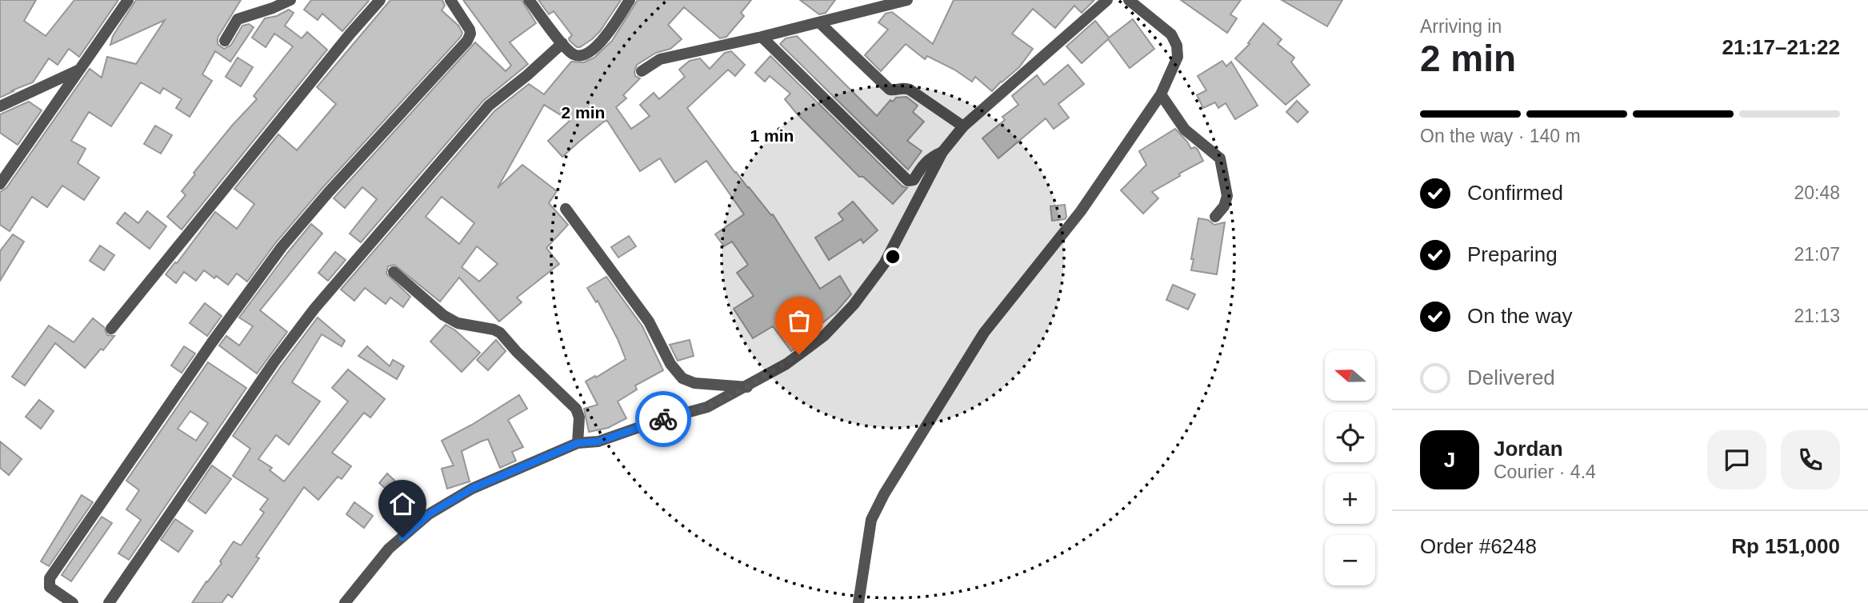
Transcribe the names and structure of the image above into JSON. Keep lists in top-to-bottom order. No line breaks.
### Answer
{"north":"left","page":{"heading":["2 min","Arriving in","21:17–21:22"],"panel":["Jordan","Courier · 4.4","Order #6248","Rp 151,000"],"bar":"On the way · 140 m","list":[["Confirmed","20:48"],["Preparing","21:07"],["On the way","21:13"],"Delivered"],"map_buttons":["+","−"],"round":"J"},"rings":["2 min","1 min"]}
